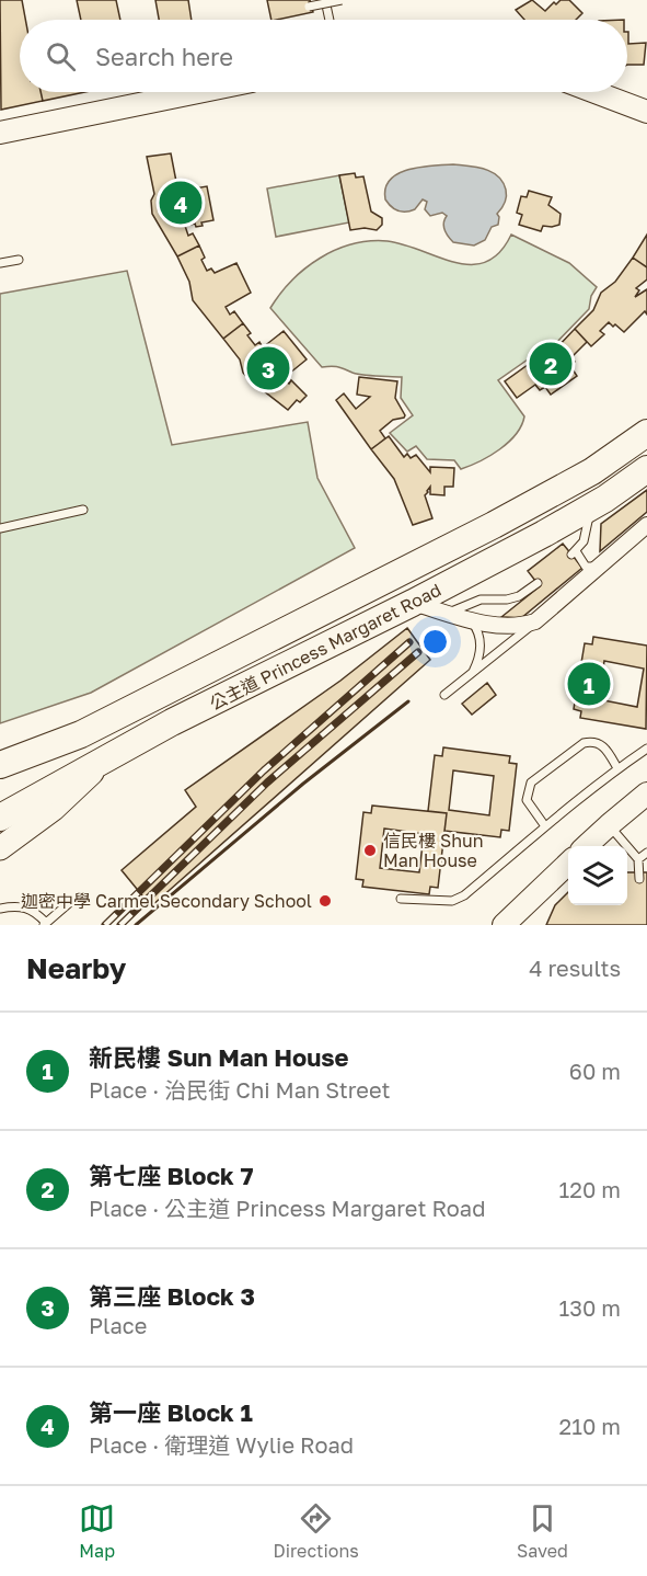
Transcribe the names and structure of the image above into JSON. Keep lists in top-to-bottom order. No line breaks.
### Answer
{"streets":{"highway":["公主道 Princess Margaret Road"]},"places":["信民樓 Shun Man House","迦密中學 Carmel Secondary School"],"page":{"search":"Search here","pins":["4","2","3","1"],"heading":["Nearby","4 results"],"list":[{"mark":"1","name":"新民樓 Sun Man House","note":"Place · 治民街 Chi Man Street","value":"60 m"},{"mark":"2","name":"第七座 Block 7","note":"Place · 公主道 Princess Margaret Road","value":"120 m"},{"mark":"3","name":"第三座 Block 3","note":"Place","value":"130 m"},{"mark":"4","name":"第一座 Block 1","note":"Place · 衛理道 Wylie Road","value":"210 m"}],"nav":["Map","Directions","Saved"]}}
